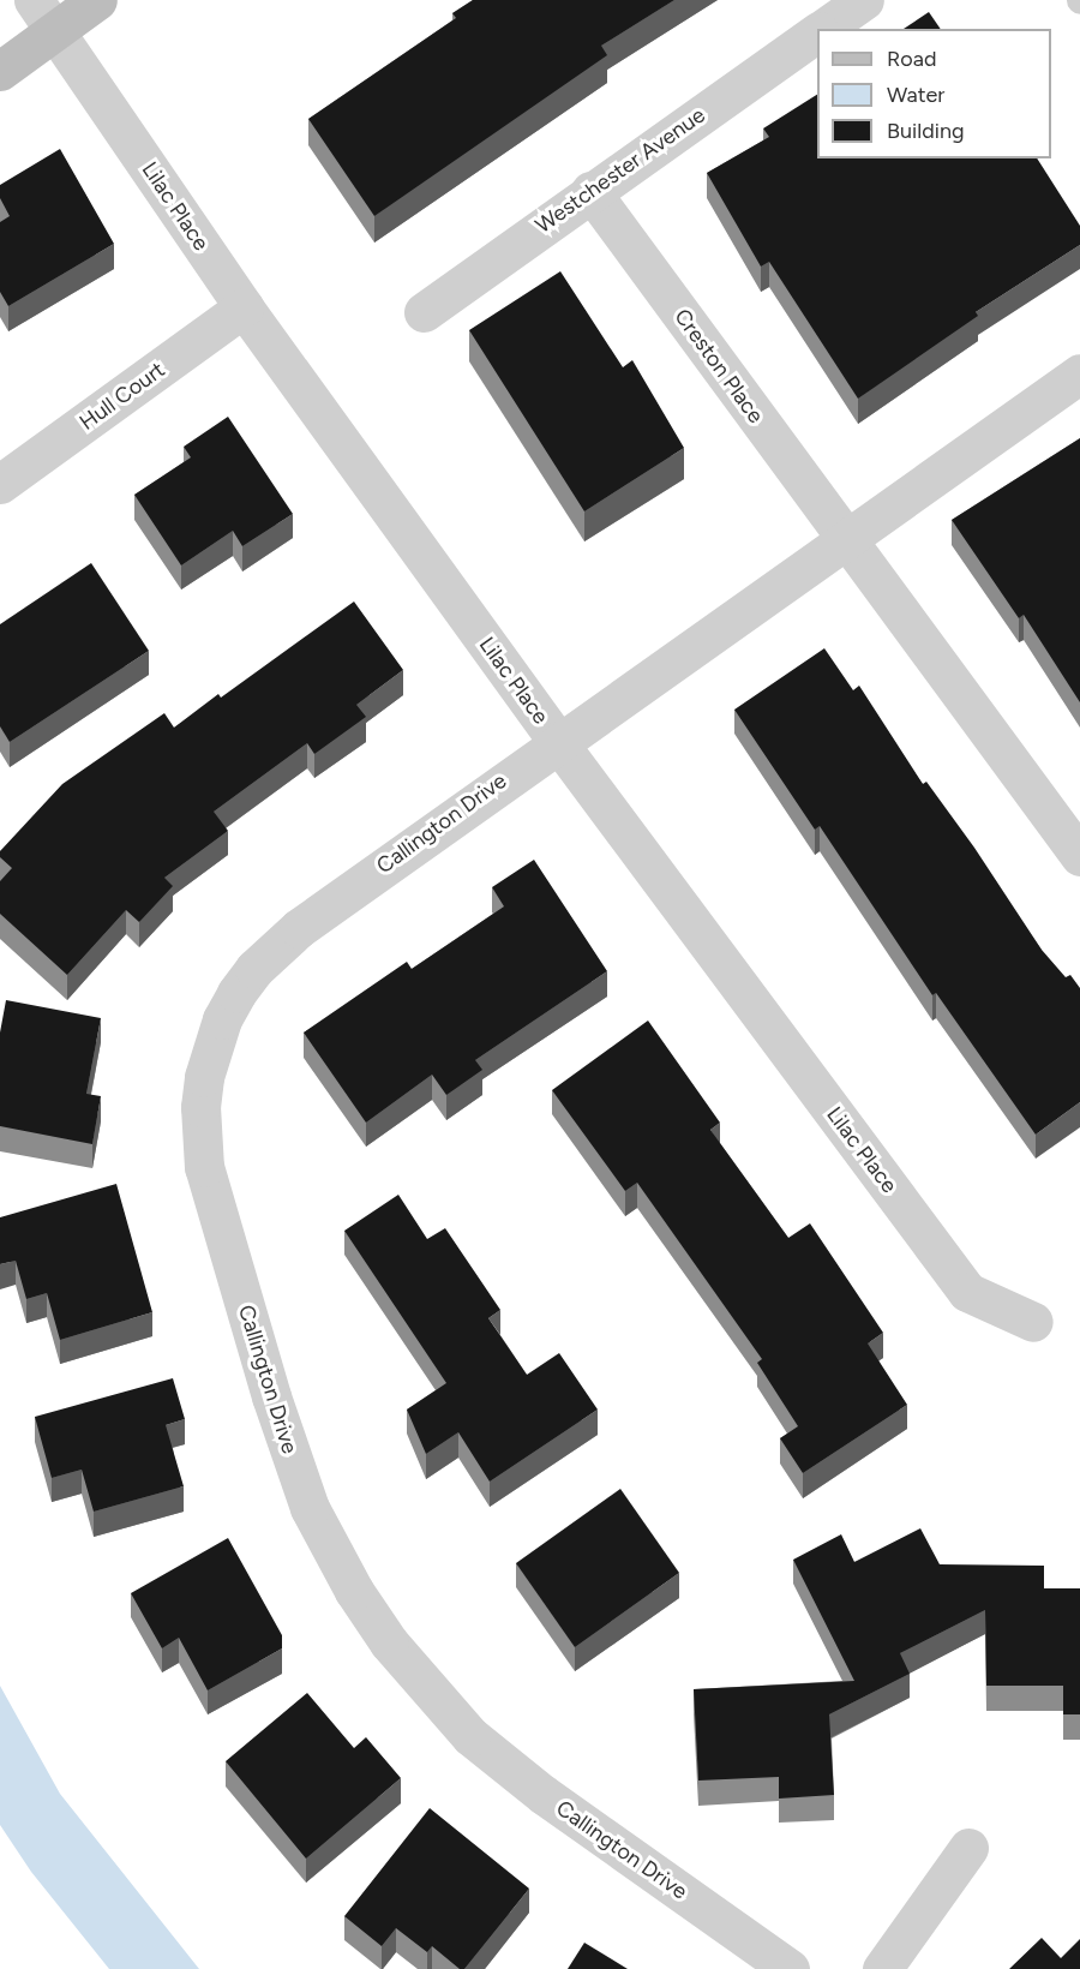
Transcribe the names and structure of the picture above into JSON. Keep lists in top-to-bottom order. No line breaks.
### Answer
{"streets":{"street":["Westchester Avenue","Lilac Place","Creston Place","Hull Court","Callington Drive"]},"crossings":[["Westchester Avenue","Creston Place"],["Lilac Place","Hull Court"],["Lilac Place","Callington Drive"]],"legend":["Road","Water","Building"]}
